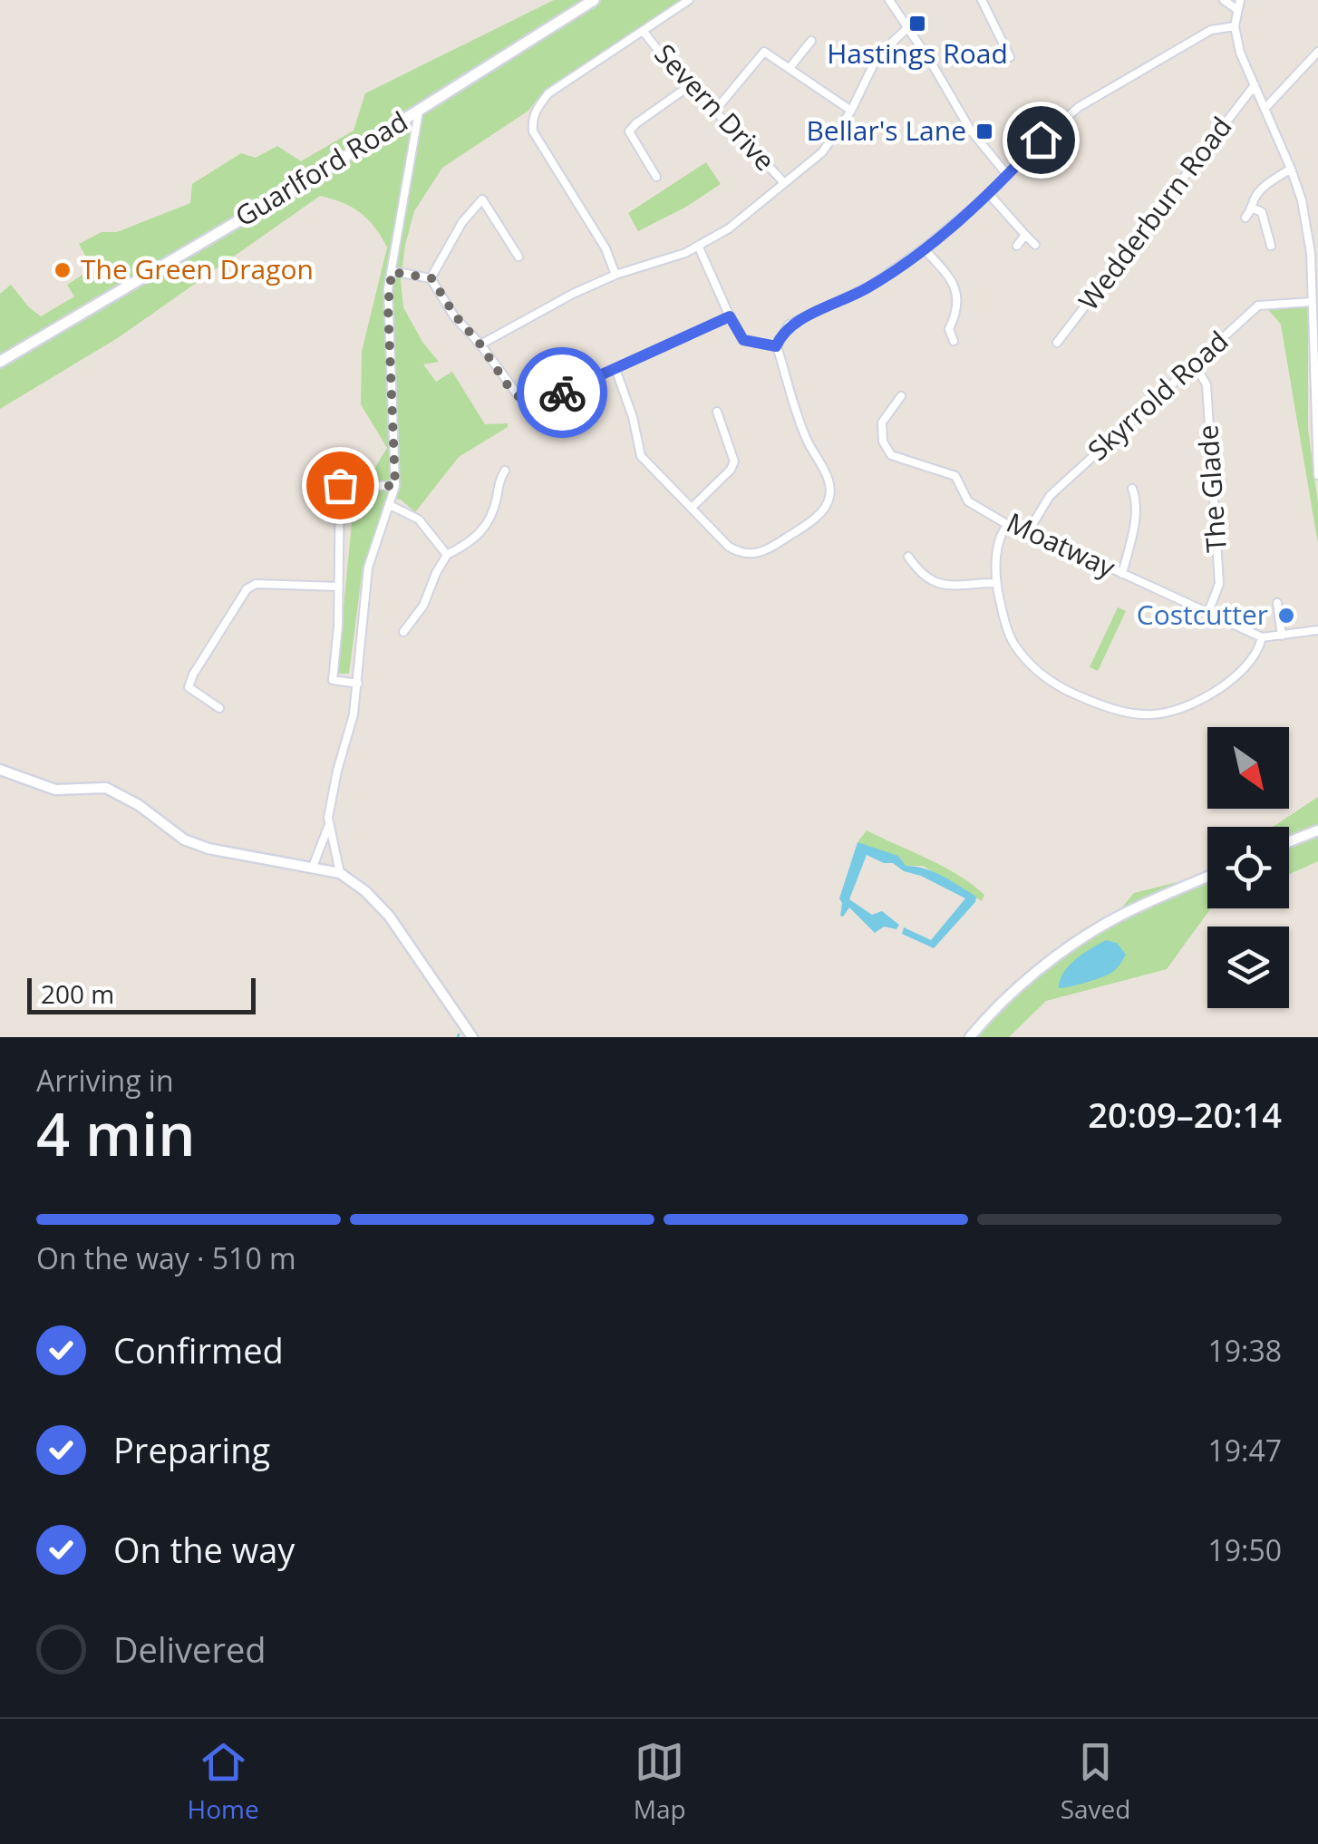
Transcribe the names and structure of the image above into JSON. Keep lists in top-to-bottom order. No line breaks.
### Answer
{"streets":{"main road":["Guarlford Road"],"street":["Severn Drive","Wedderburn Road","Skyrrold Road","The Glade","Moatway"]},"crossings":[["Skyrrold Road","The Glade"],["Skyrrold Road","Moatway"],["The Glade","Moatway"]],"places":{"transit":["Hastings Road","Bellar's Lane"],"other":["The Green Dragon","Costcutter"]},"scale_bar":"200 m","north":"bottom right","page":{"scale":"200 m","heading":["4 min","Arriving in","20:09–20:14"],"bar":"On the way · 510 m","list":[["Confirmed","19:38"],["Preparing","19:47"],["On the way","19:50"],"Delivered"],"tabs":["Home","Map","Saved"]}}
